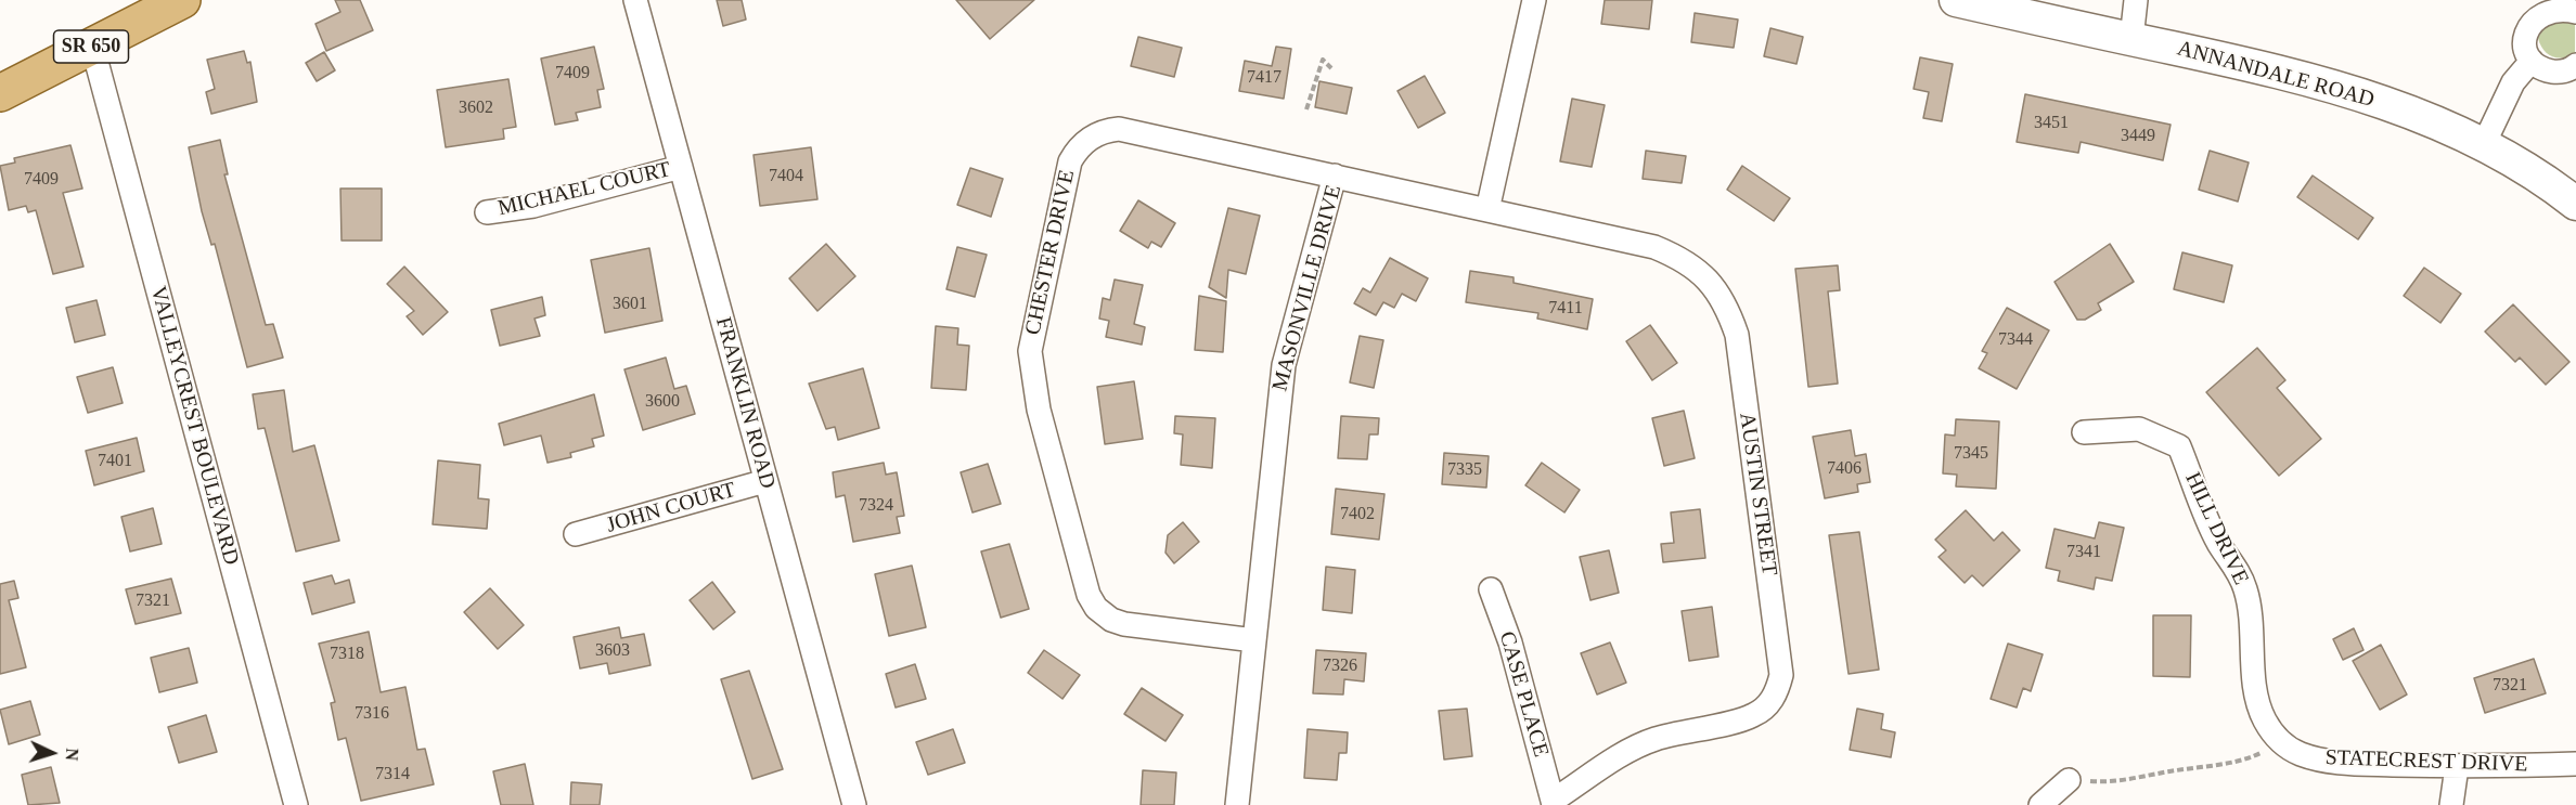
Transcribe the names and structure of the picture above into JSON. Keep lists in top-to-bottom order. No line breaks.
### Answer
{"streets":{"main road":["SR 650","ANNANDALE ROAD"],"street":["MICHAEL COURT","CHESTER DRIVE","MASONVILLE DRIVE","FRANKLIN ROAD","VALLEYCREST BOULEVARD","AUSTIN STREET","JOHN COURT","HILL DRIVE","CASE PLACE","STATECREST DRIVE"]},"crossings":[["SR 650","VALLEYCREST BOULEVARD"],["MICHAEL COURT","FRANKLIN ROAD"],["CHESTER DRIVE","MASONVILLE DRIVE"],["MASONVILLE DRIVE","AUSTIN STREET"],["FRANKLIN ROAD","JOHN COURT"],["AUSTIN STREET","CASE PLACE"],["HILL DRIVE","STATECREST DRIVE"]],"house_numbers":["7409","7417","3602","3451","3449","7404","7409","3601","7411","7344","3600","7345","7401","7406","7335","7324","7402","7341","7321","3603","7318","7326","7321","7316","7314"],"north":"right"}
